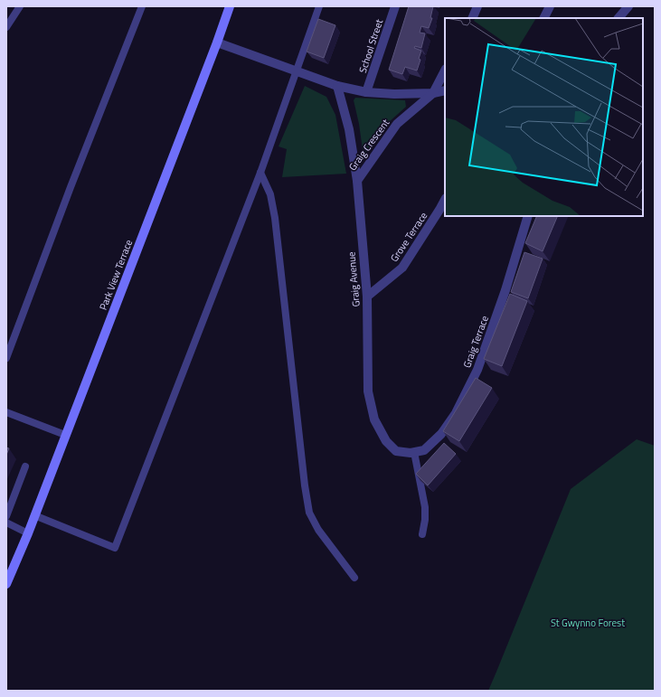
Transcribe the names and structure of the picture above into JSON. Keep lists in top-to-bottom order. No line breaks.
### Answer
{"streets":{"main road":["Park View Terrace"],"street":["School Street","Graig Crescent","Grove Terrace","Graig Avenue","Graig Terrace"]},"crossings":[["Graig Crescent","Graig Avenue"],["Grove Terrace","Graig Avenue"],["Graig Avenue","Graig Terrace"]],"parks":["St Gwynno Forest"]}
